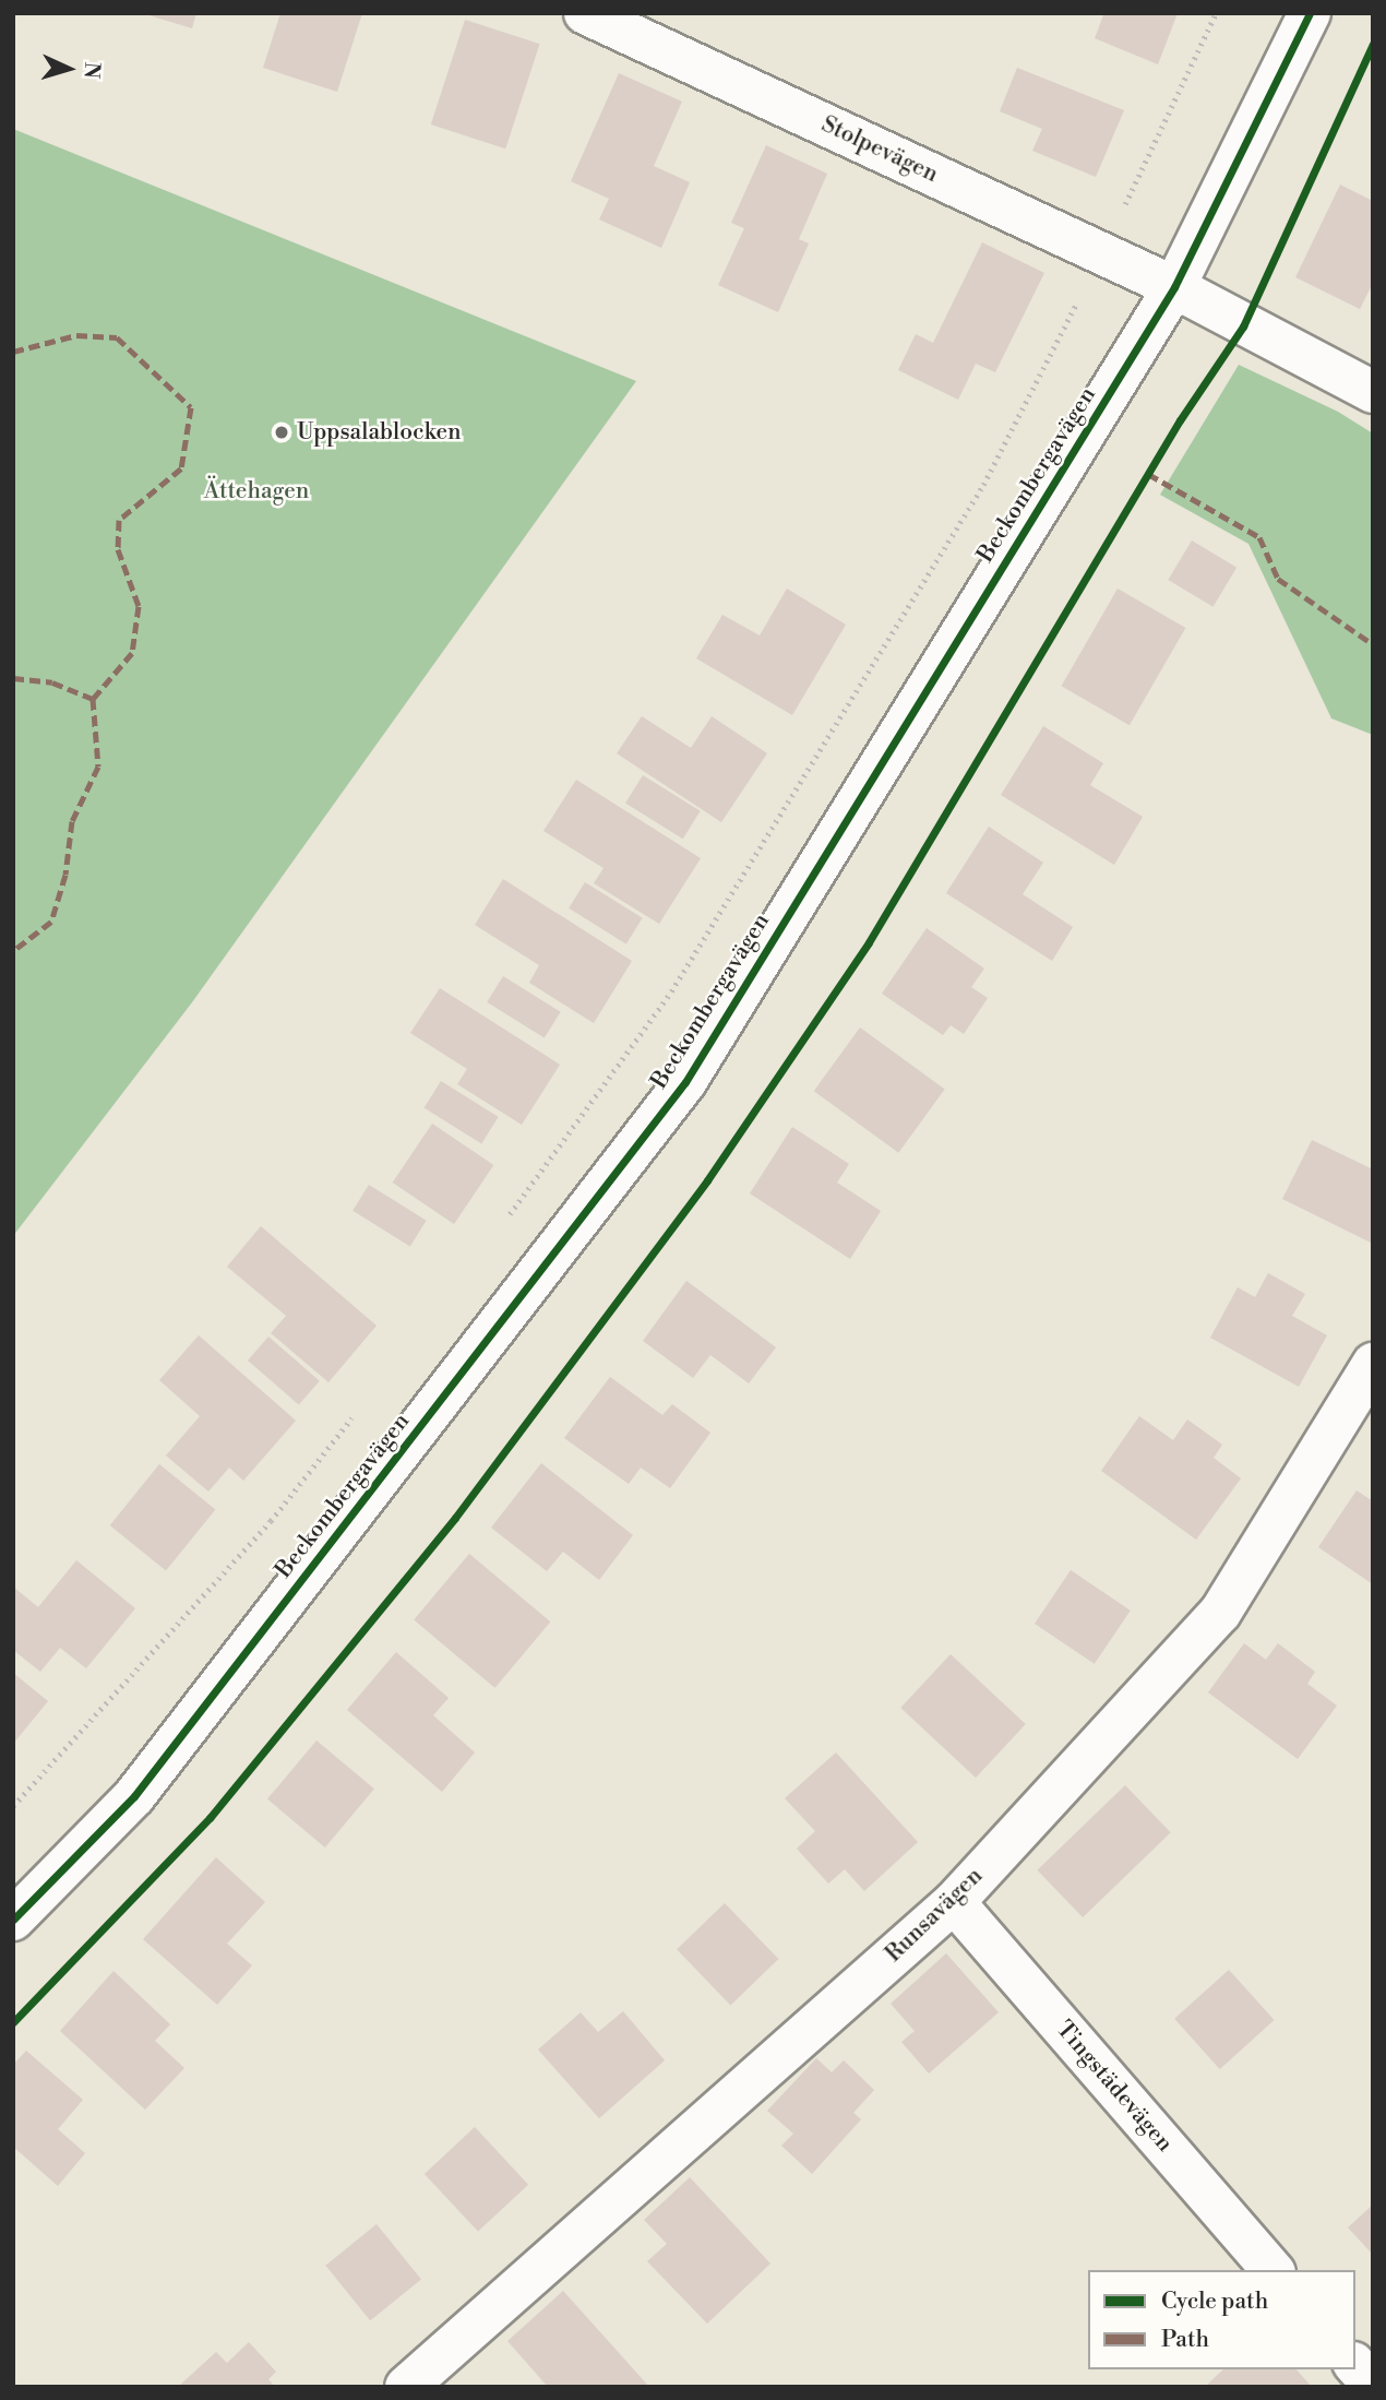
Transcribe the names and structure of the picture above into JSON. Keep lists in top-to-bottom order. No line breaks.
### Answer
{"streets":{"street":["Stolpevägen","Beckombergavägen","Runsavägen","Tingstädevägen"]},"crossings":[["Stolpevägen","Beckombergavägen"],["Runsavägen","Tingstädevägen"]],"parks":["Ättehagen"],"places":["Uppsalablocken"],"legend":["Cycle path","Path"],"north":"right"}
